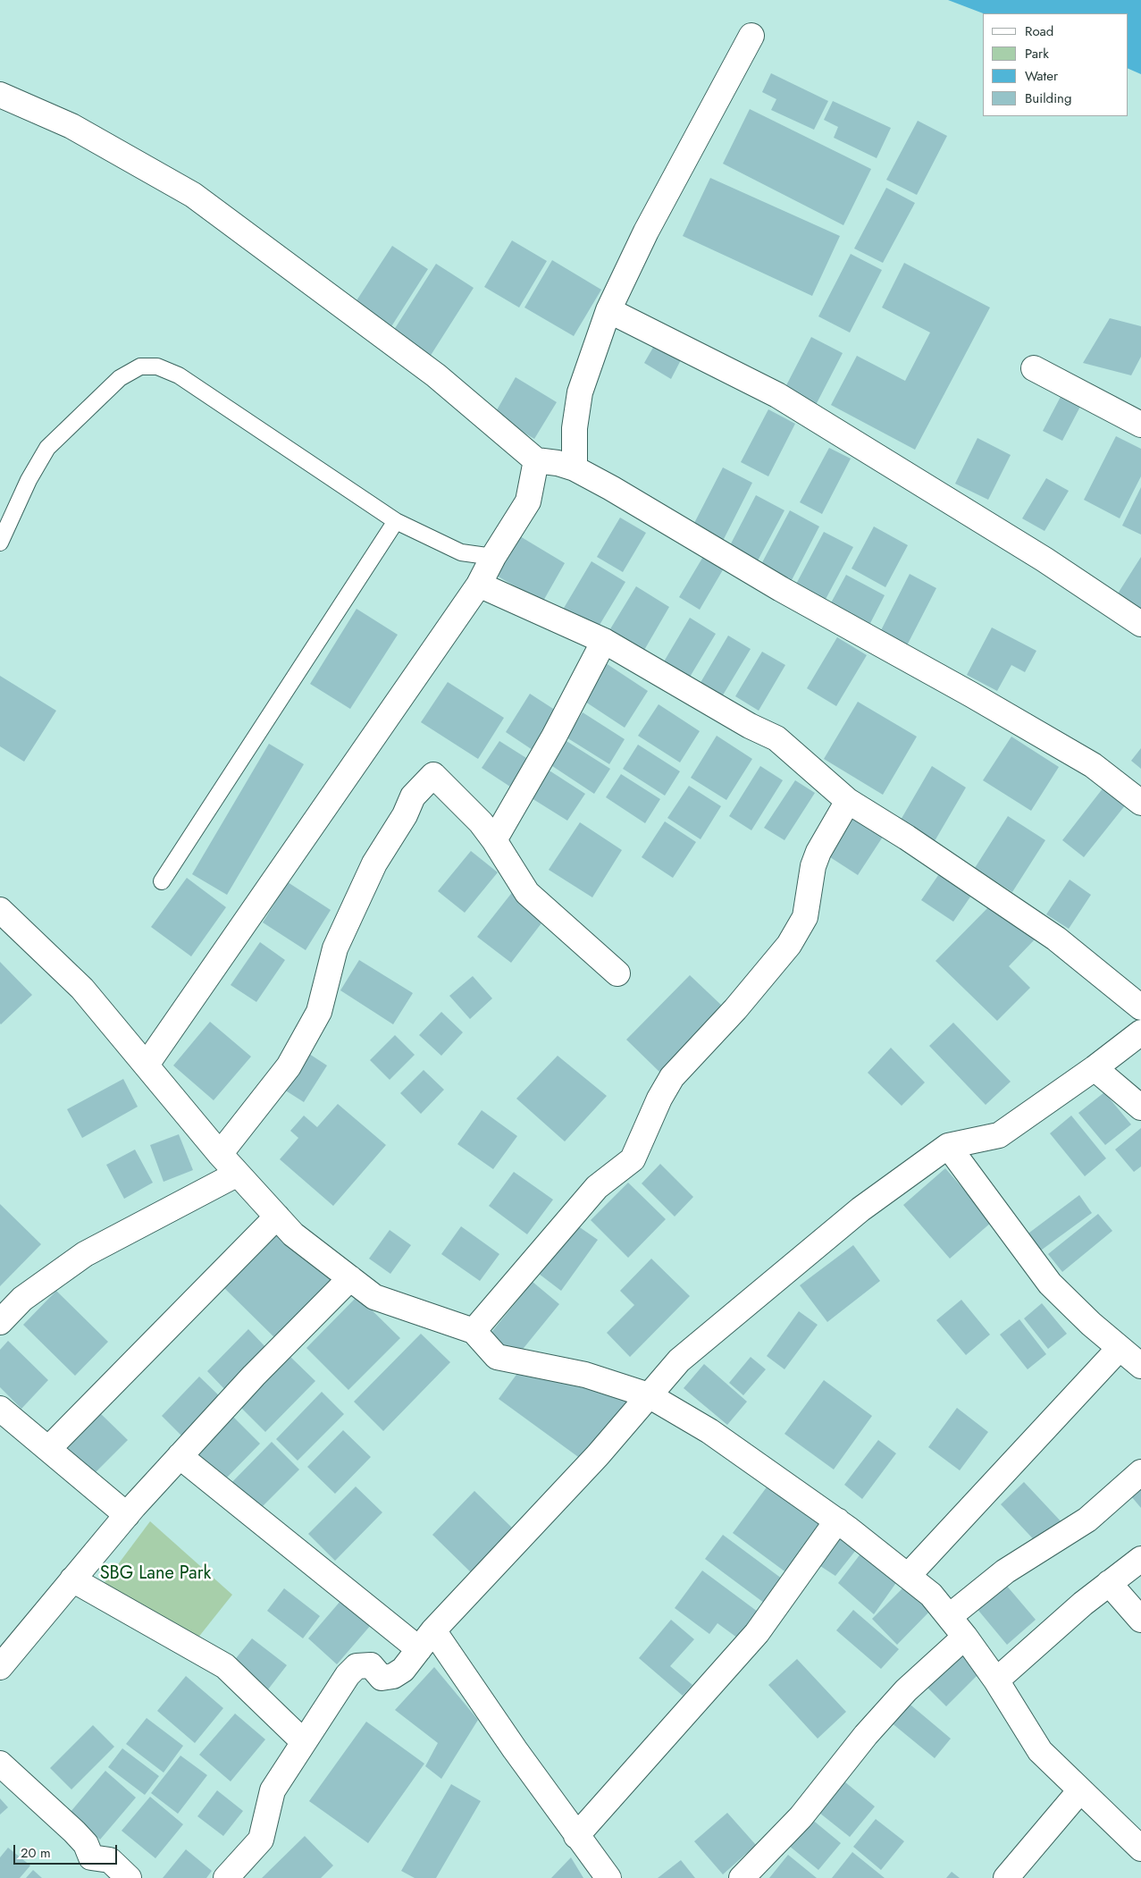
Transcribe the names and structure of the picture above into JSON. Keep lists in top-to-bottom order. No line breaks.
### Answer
{"parks":["SBG Lane Park"],"legend":["Road","Park","Water","Building"],"scale_bar":"20 m"}
